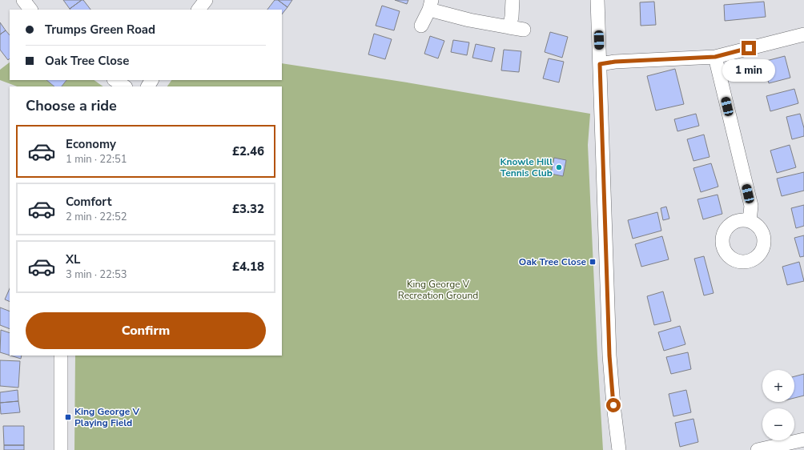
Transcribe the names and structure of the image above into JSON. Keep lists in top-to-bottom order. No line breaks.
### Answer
{"parks":["King George V Recreation Ground"],"places":{"other":["Knowle Hill Tennis Club"],"transit":["Oak Tree Close","King George V Playing Field"]},"page":{"banner":["Trumps Green Road","Oak Tree Close"],"bubble":"1 min","heading":"Choose a ride","list":[{"name":"Economy","note":"1 min · 22:51","value":"£2.46"},{"name":"Comfort","note":"2 min · 22:52","value":"£3.32"},{"name":"XL","note":"3 min · 22:53","value":"£4.18"}],"buttons":"Confirm","map_buttons":["+","−"]}}
